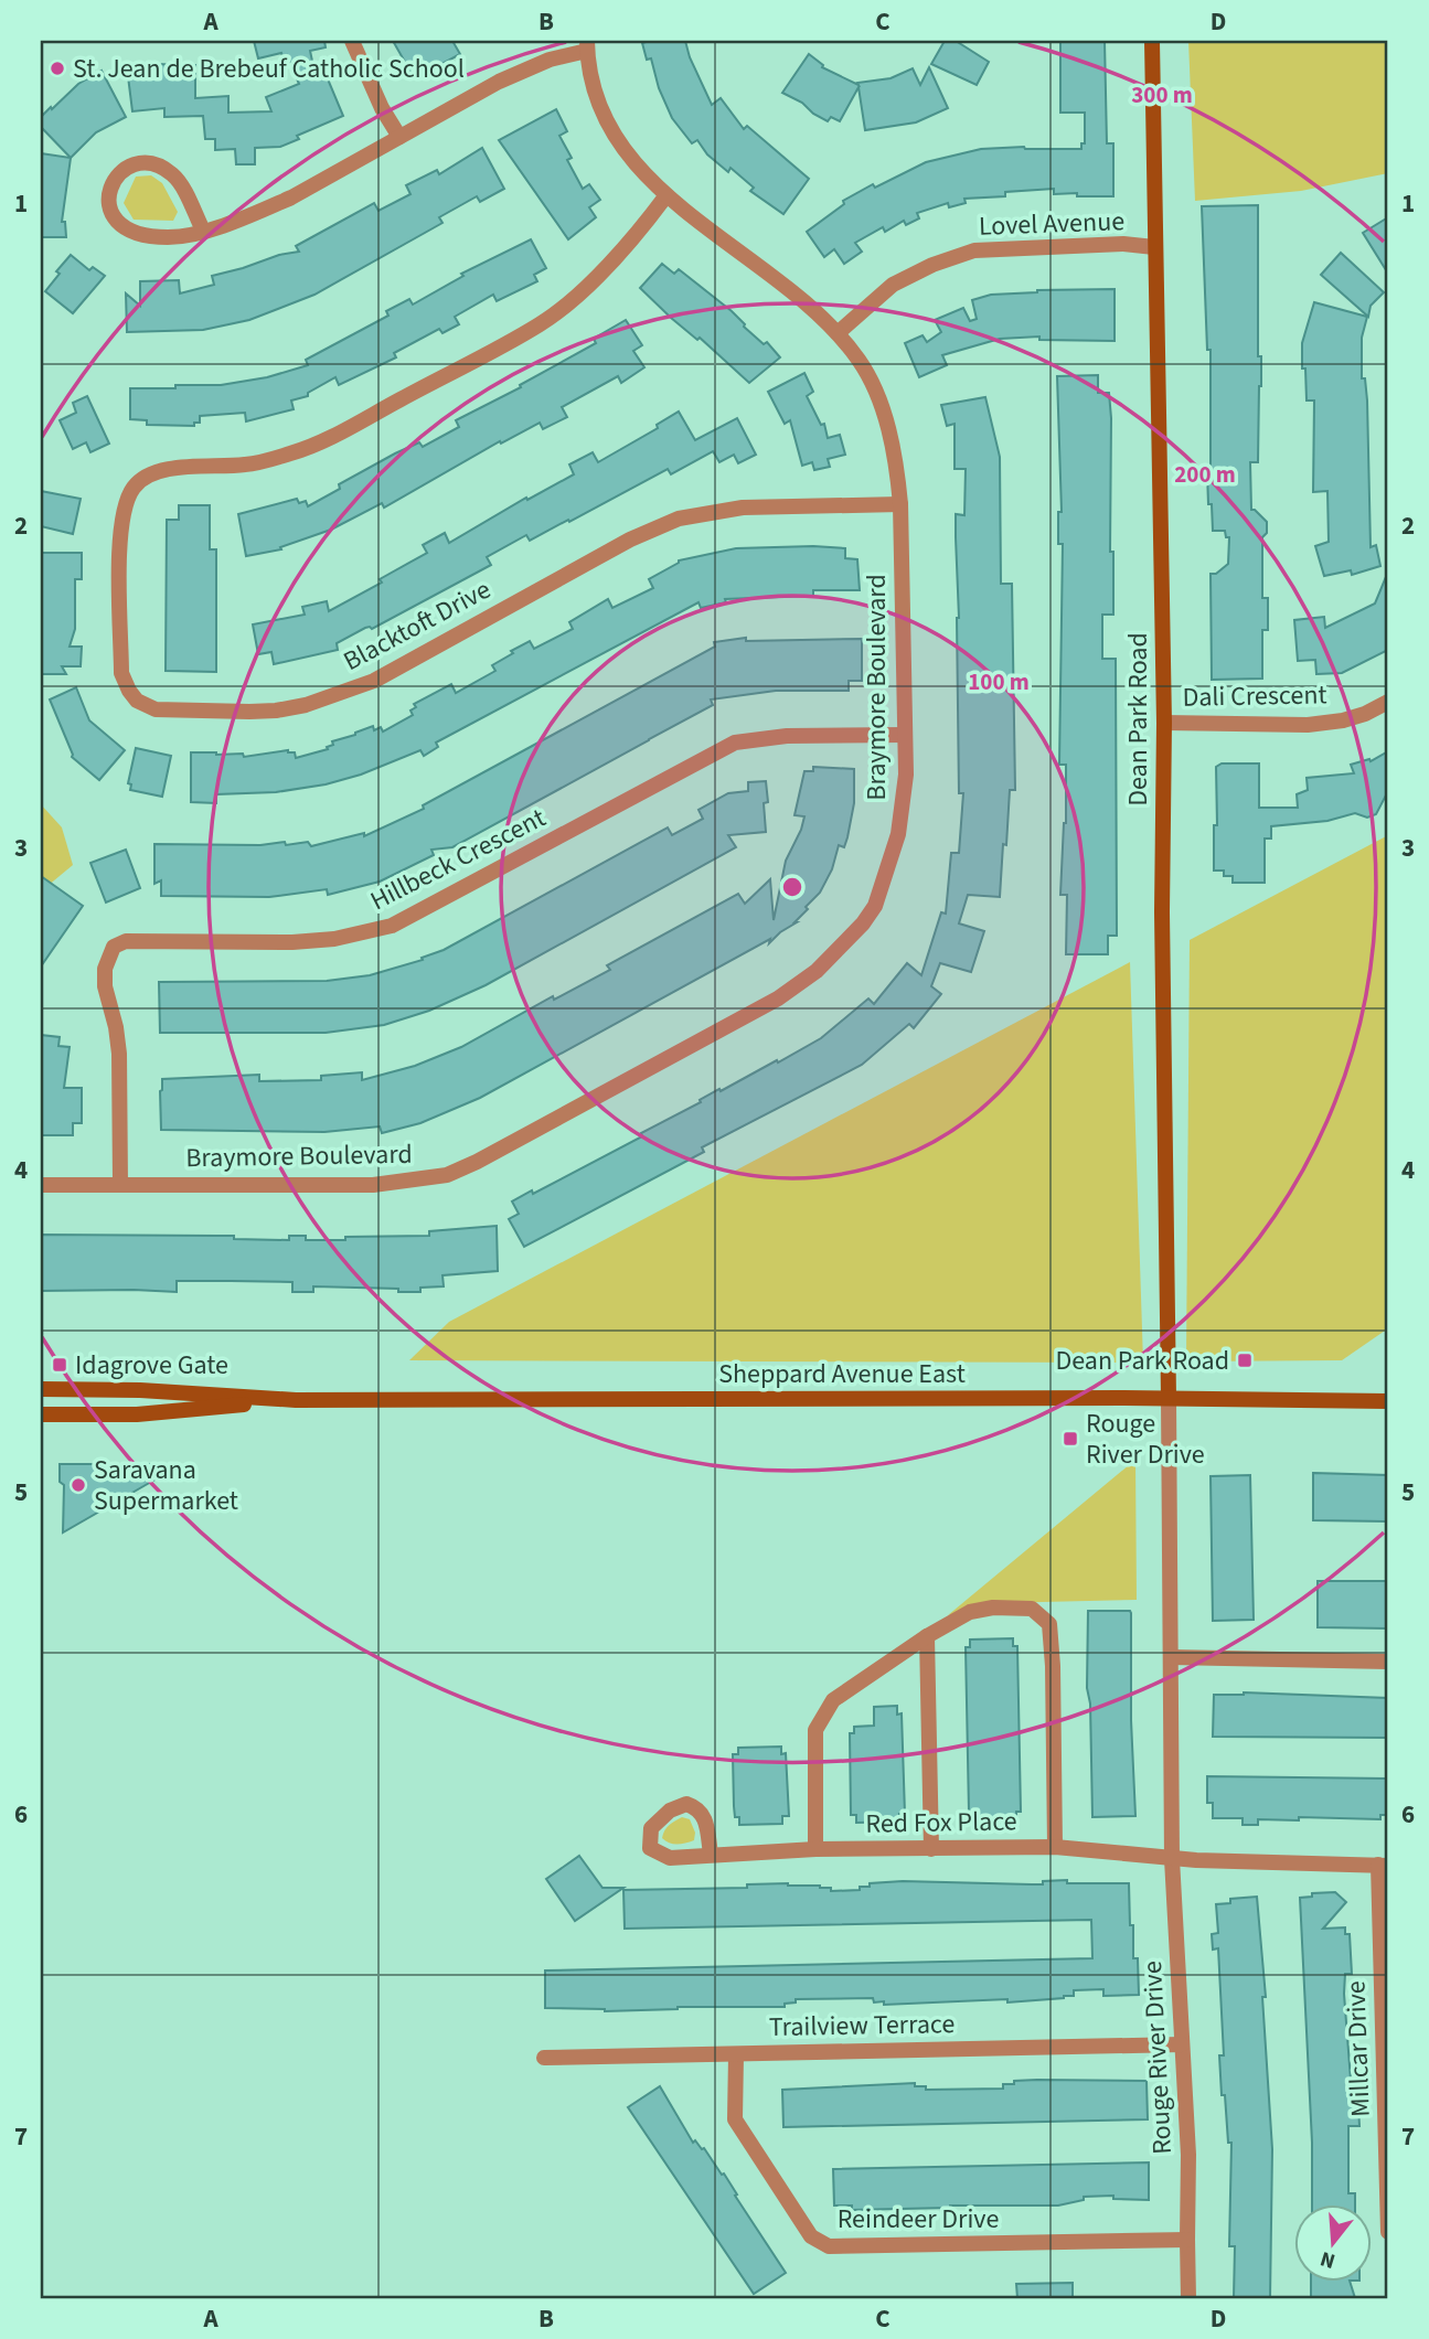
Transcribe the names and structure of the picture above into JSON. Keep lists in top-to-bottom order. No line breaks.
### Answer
{"streets":{"main road":["Dean Park Road","Sheppard Avenue East"],"street":["Lovel Avenue","Blacktoft Drive","Braymore Boulevard","Dali Crescent","Hillbeck Crescent","Red Fox Place","Trailview Terrace","Millcar Drive","Rouge River Drive","Reindeer Drive"]},"crossings":[["Lovel Avenue","Braymore Boulevard"],["Lovel Avenue","Dean Park Road"],["Blacktoft Drive","Braymore Boulevard"],["Braymore Boulevard","Hillbeck Crescent"],["Dali Crescent","Dean Park Road"],["Dean Park Road","Sheppard Avenue East"],["Dean Park Road","Rouge River Drive"],["Sheppard Avenue East","Rouge River Drive"],["Red Fox Place","Millcar Drive"],["Red Fox Place","Rouge River Drive"],["Trailview Terrace","Rouge River Drive"],["Trailview Terrace","Reindeer Drive"],["Rouge River Drive","Reindeer Drive"]],"places":{"other":["St. Jean de Brebeuf Catholic School","Saravana Supermarket"],"transit":["Dean Park Road","Idagrove Gate","Rouge River Drive"]},"north":"bottom","grid":{"columns":["A","B","C","D"],"rows":["1","2","3","4","5","6","7"]},"rings":["300 m","200 m","100 m"]}
